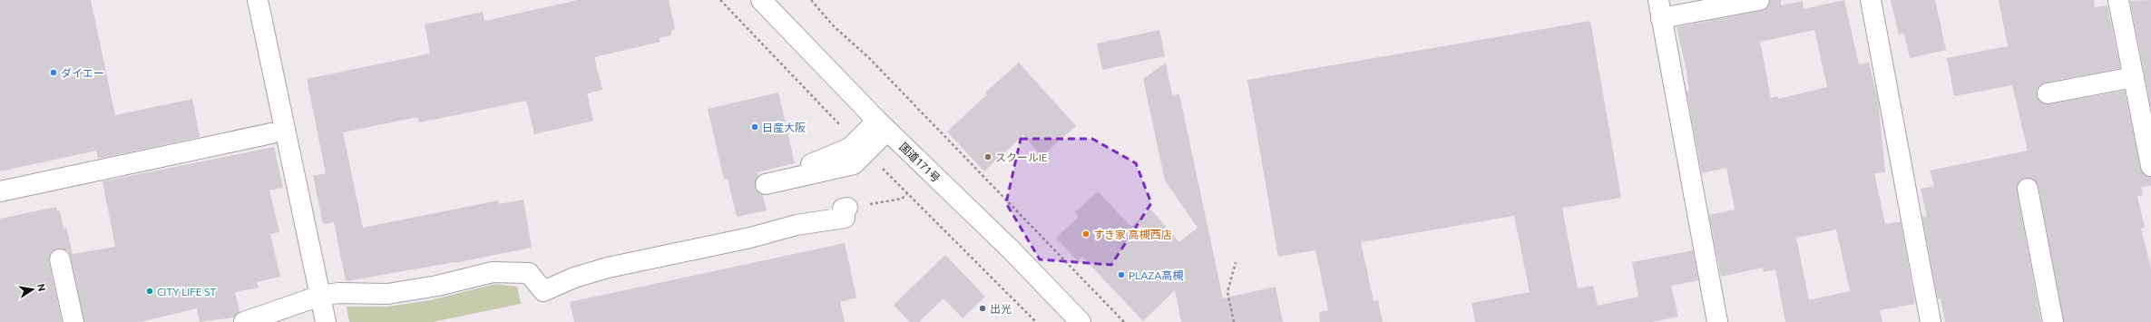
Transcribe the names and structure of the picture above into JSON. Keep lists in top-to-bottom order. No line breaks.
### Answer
{"streets":{"main road":["国道171号"]},"places":["ダイエー","日産大阪","スクールIE","すき家 高槻西店","PLAZA高槻","CITY LIFE ST","出光"],"north":"right"}
